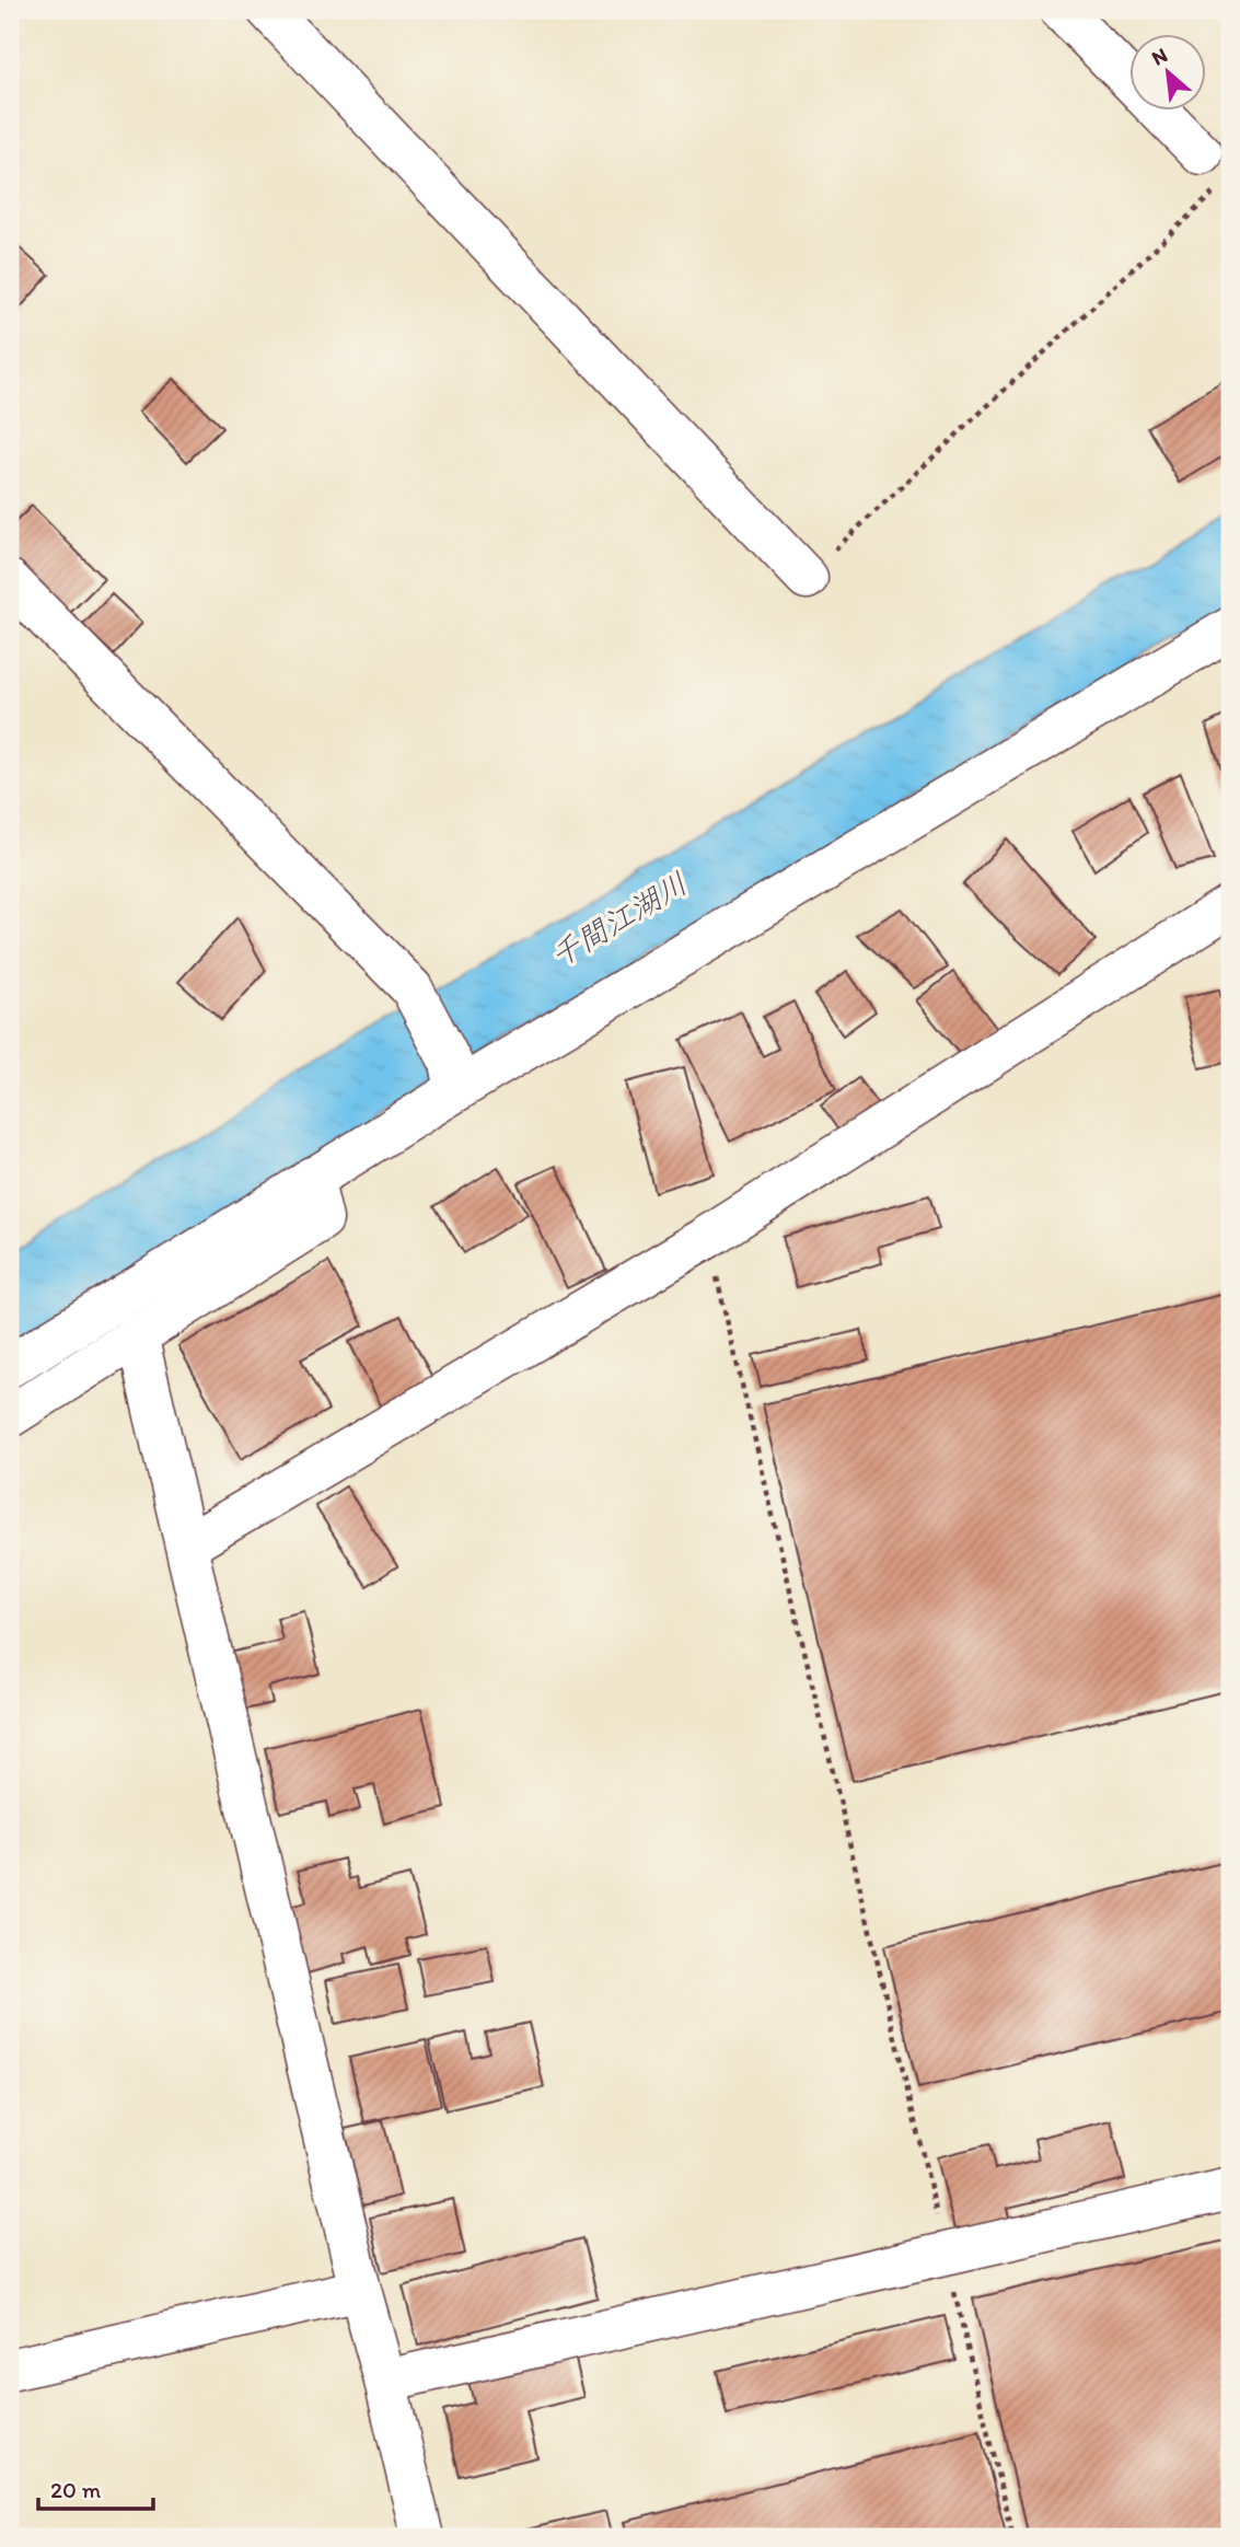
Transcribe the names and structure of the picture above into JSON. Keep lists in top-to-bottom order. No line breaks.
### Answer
{"water":["千間江湖川"],"scale_bar":"20 m","north":"top left"}
